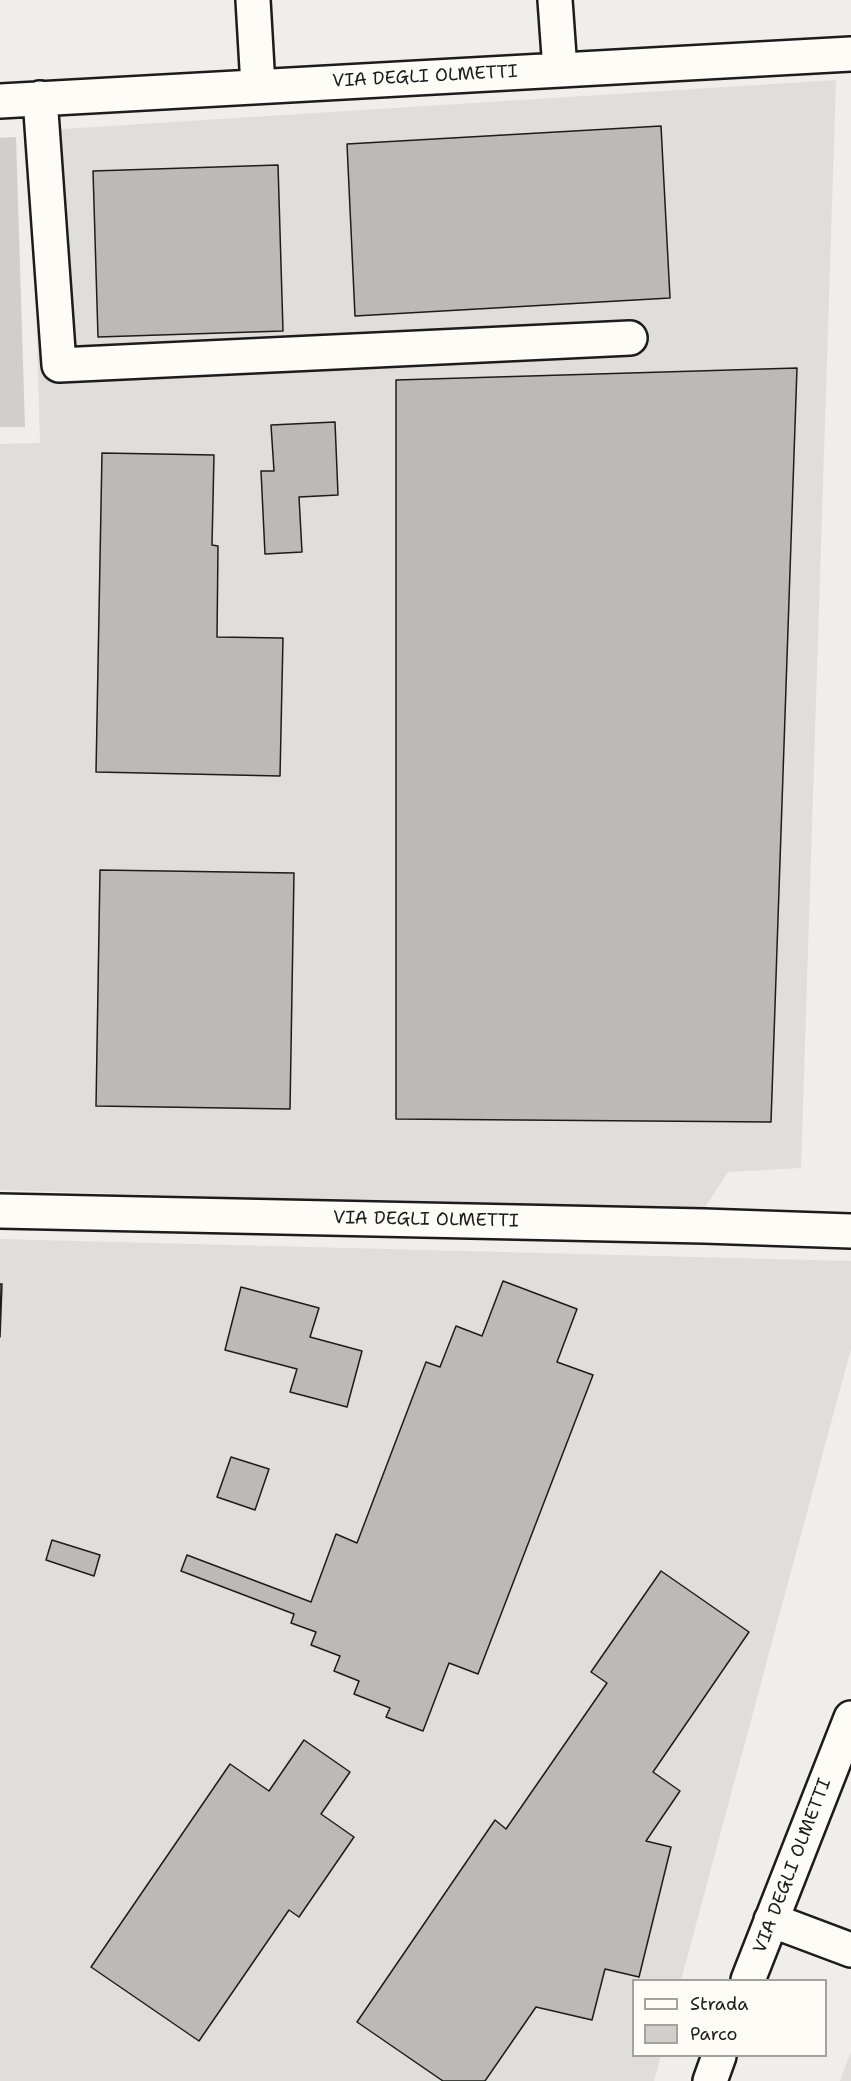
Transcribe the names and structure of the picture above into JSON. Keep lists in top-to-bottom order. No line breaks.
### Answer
{"streets":{"street":["VIA DEGLI OLMETTI"]},"legend":["Strada","Parco"]}
